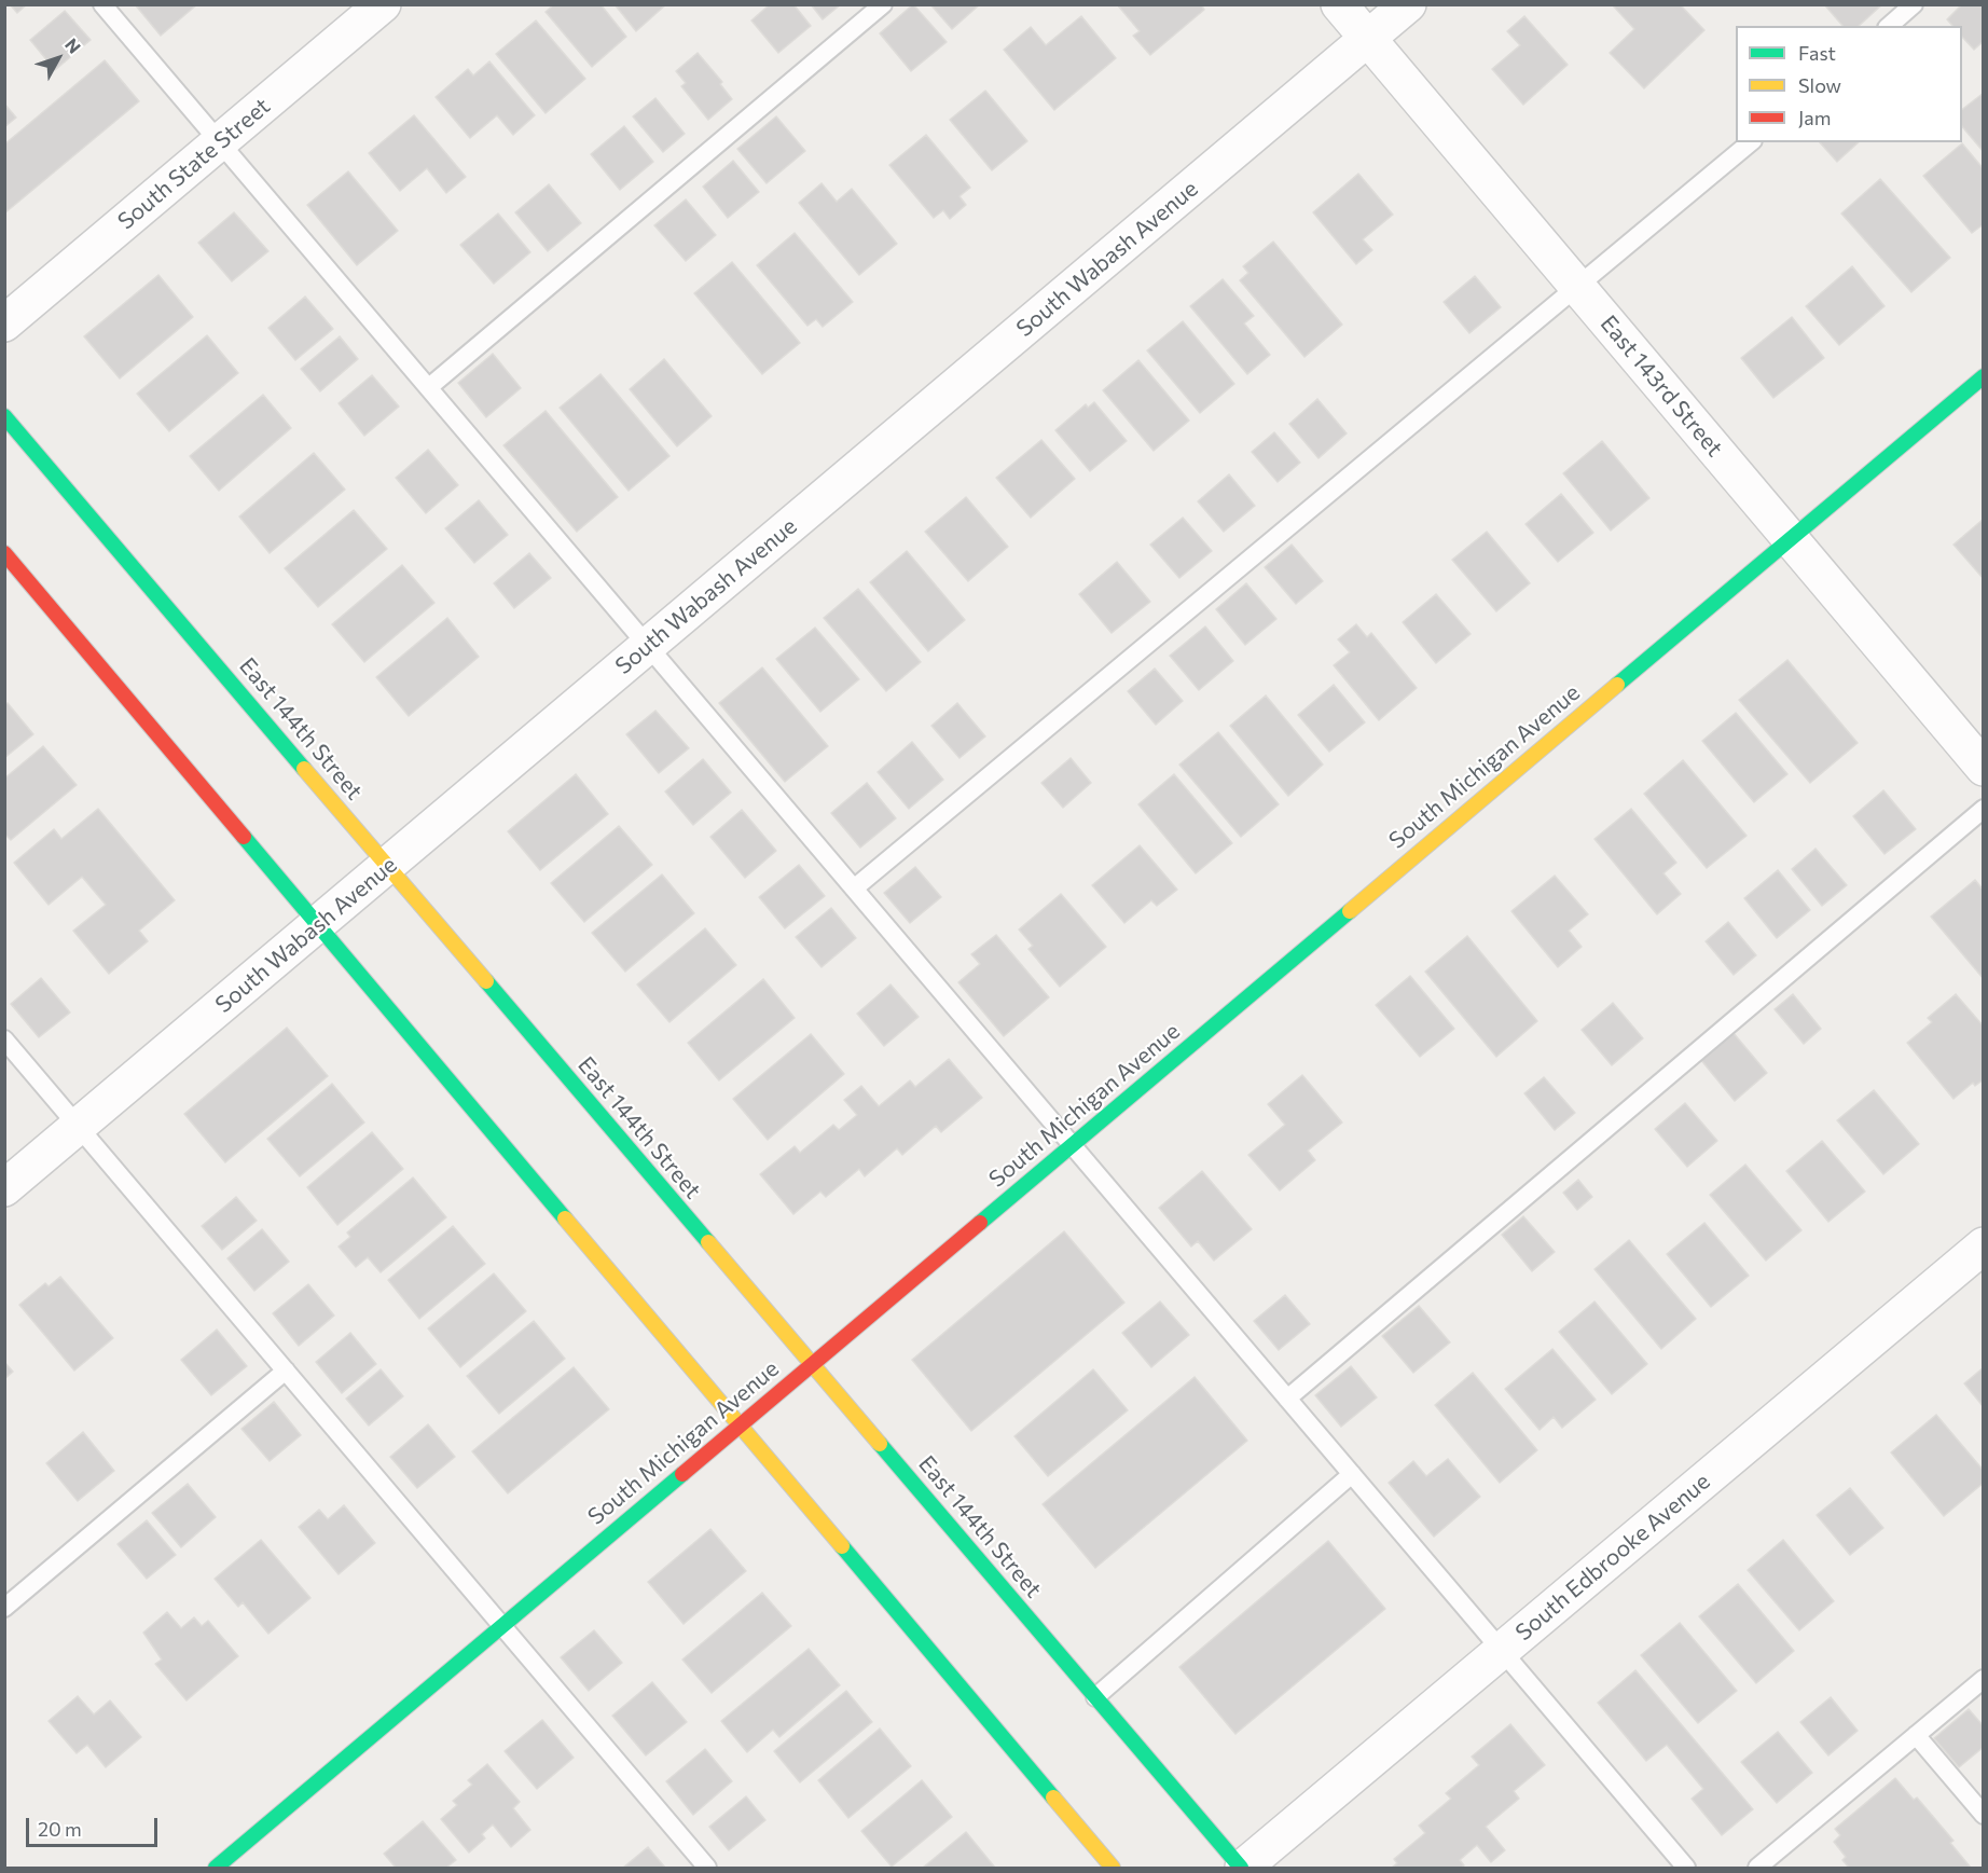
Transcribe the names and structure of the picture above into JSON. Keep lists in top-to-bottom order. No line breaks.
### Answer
{"streets":{"street":["South State Street","South Wabash Avenue","East 143rd Street","East 144th Street","South Michigan Avenue","South Edbrooke Avenue"]},"crossings":[["South Wabash Avenue","East 143rd Street"],["South Wabash Avenue","East 144th Street"],["East 143rd Street","South Michigan Avenue"],["East 144th Street","South Michigan Avenue"],["East 144th Street","South Edbrooke Avenue"]],"legend":["Fast","Slow","Jam"],"scale_bar":"20 m","north":"top right"}
